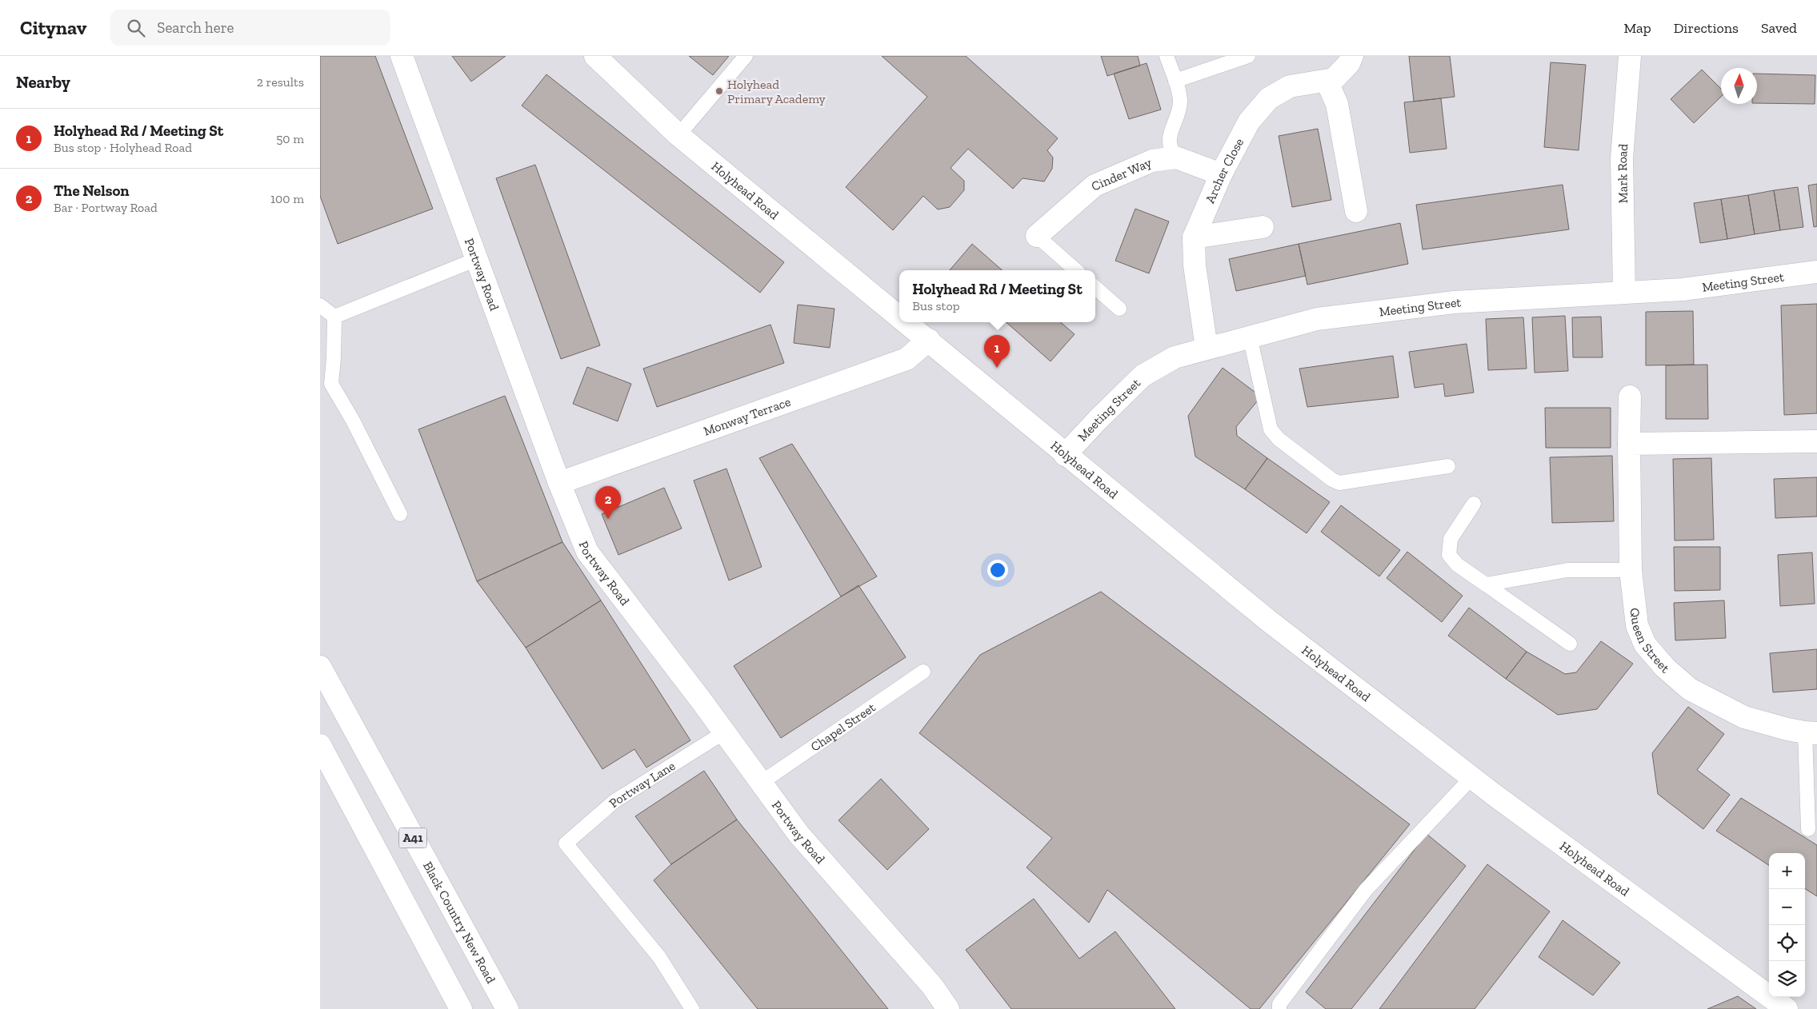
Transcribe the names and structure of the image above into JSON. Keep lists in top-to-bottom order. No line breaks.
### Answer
{"streets":{"main road":["Archer Close","Mark Road","Cinder Way","Holyhead Road","Portway Road","Meeting Street","Monway Terrace","Queen Street","A41","Black Country New Road"],"lane":["Chapel Street","Portway Lane"]},"crossings":[["Archer Close","Cinder Way"],["Archer Close","Meeting Street"],["Mark Road","Meeting Street"],["Holyhead Road","Meeting Street"],["Holyhead Road","Monway Terrace"],["Portway Road","Monway Terrace"],["Portway Road","Chapel Street"],["Portway Road","Portway Lane"]],"places":["Holyhead Primary Academy"],"north":"top","page":{"header":"Citynav","search":"Search here","nav":["Map","Directions","Saved"],"heading":["Nearby","2 results"],"list":[{"mark":"1","name":"Holyhead Rd / Meeting St","note":"Bus stop · Holyhead Road","value":"50 m"},{"mark":"2","name":"The Nelson","note":"Bar · Portway Road","value":"100 m"}],"popup":["Holyhead Rd / Meeting St","Bus stop"],"pins":["1","2"],"map_buttons":["+","−"]}}
